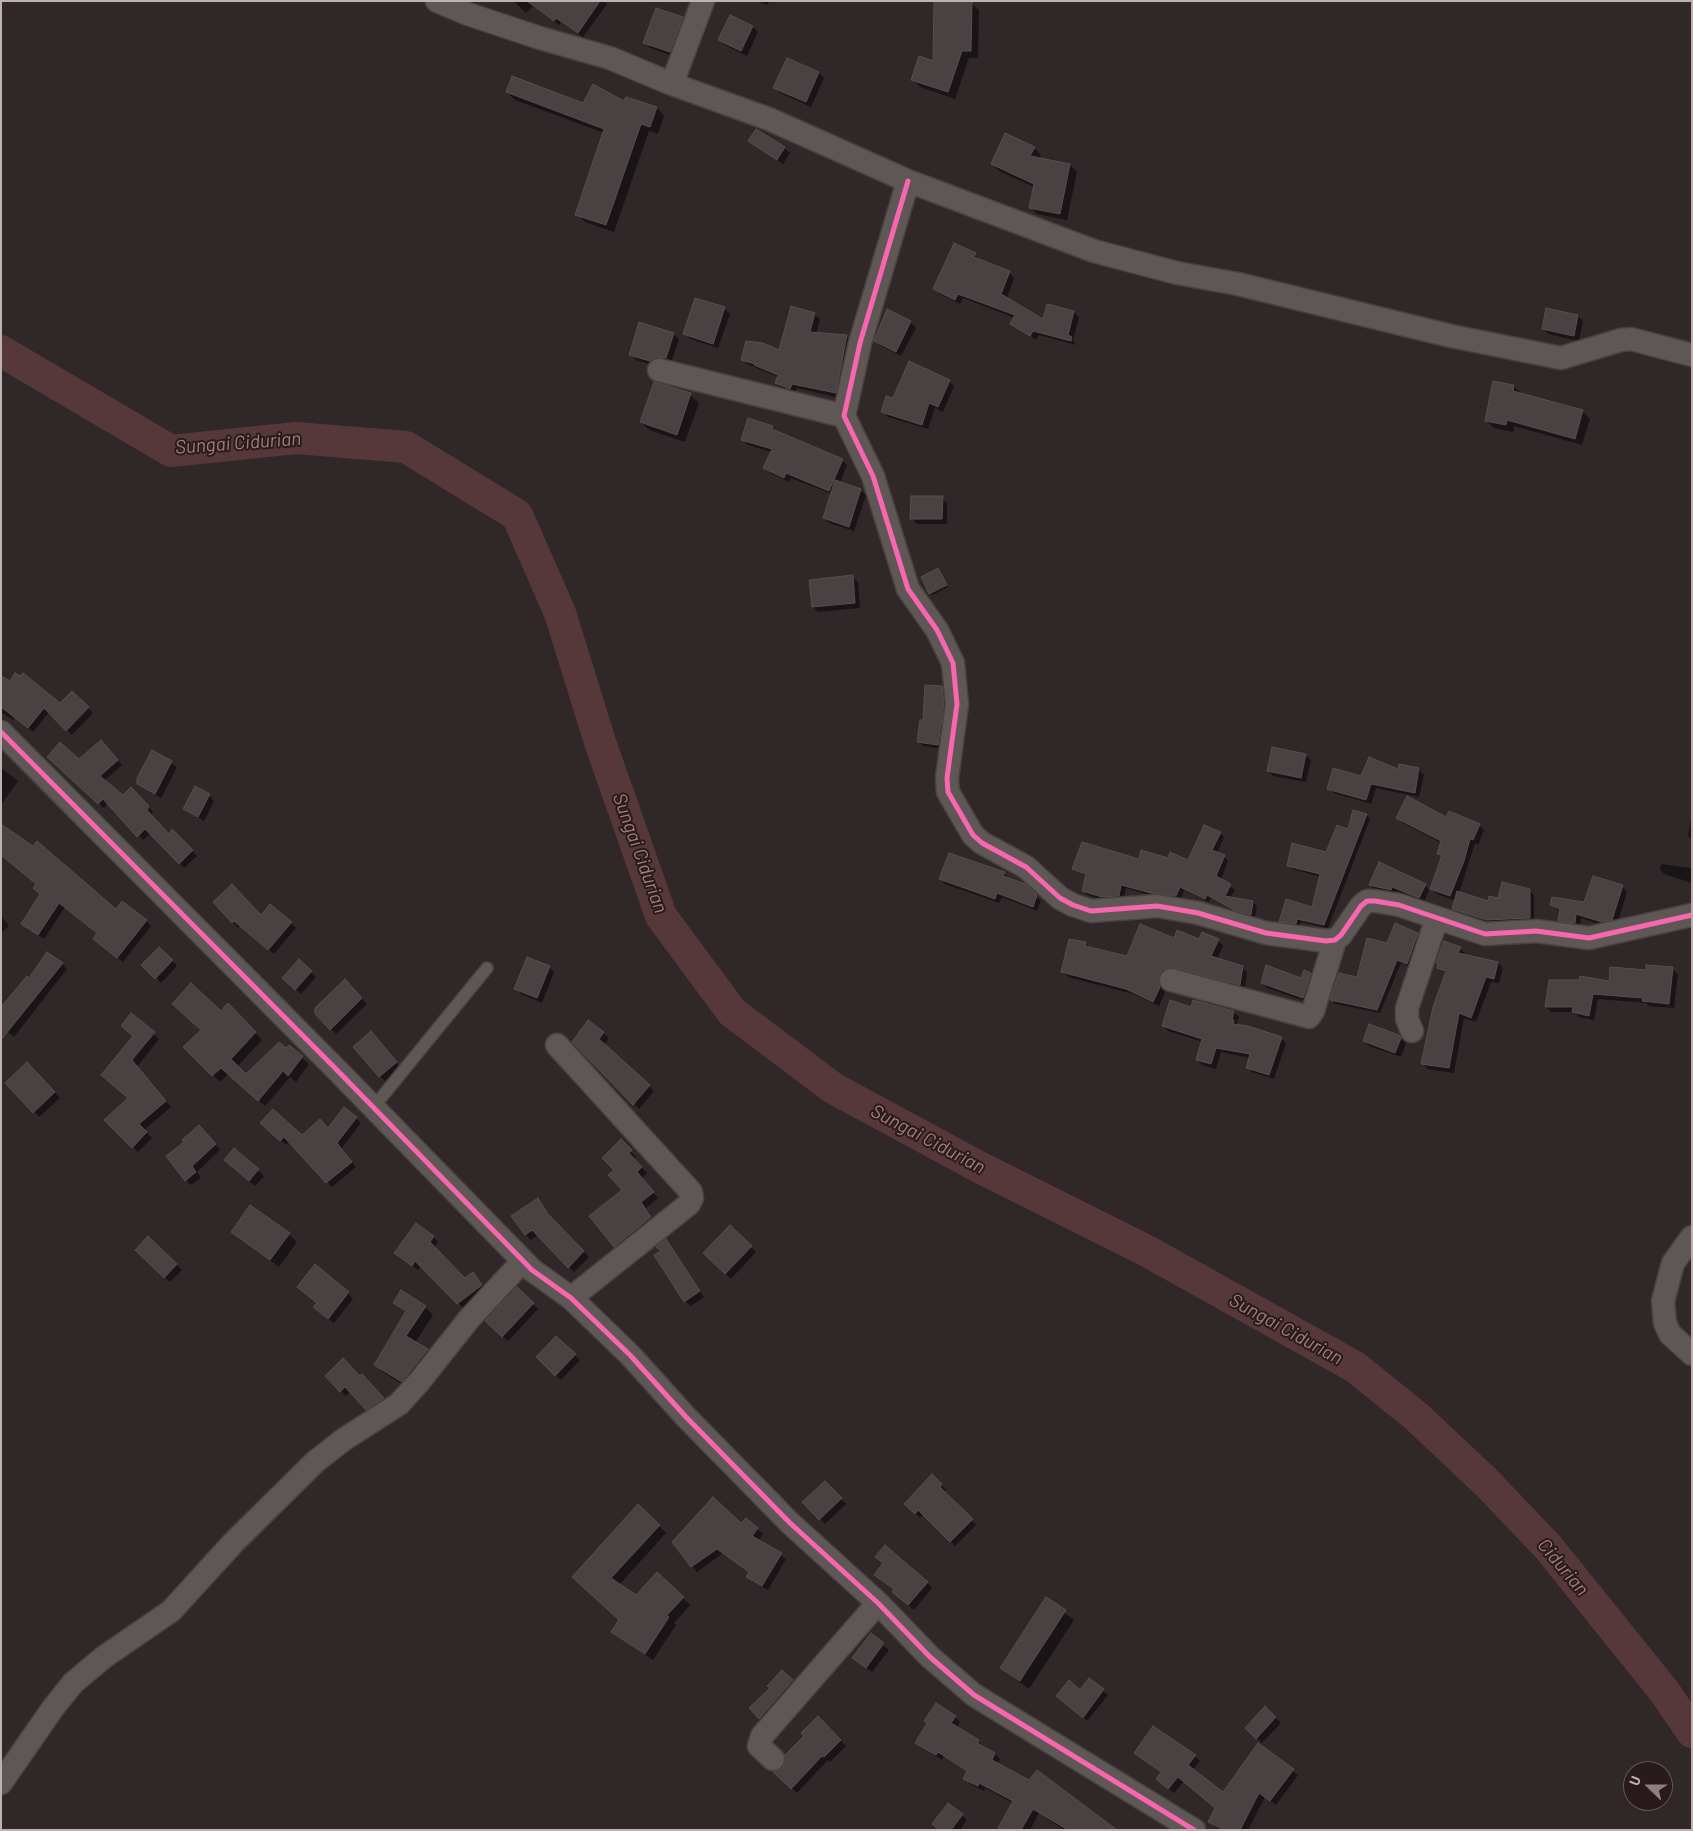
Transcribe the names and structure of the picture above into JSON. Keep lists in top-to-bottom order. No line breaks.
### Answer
{"water":["Sungai Cidurian","Cidurian"],"north":"left"}
